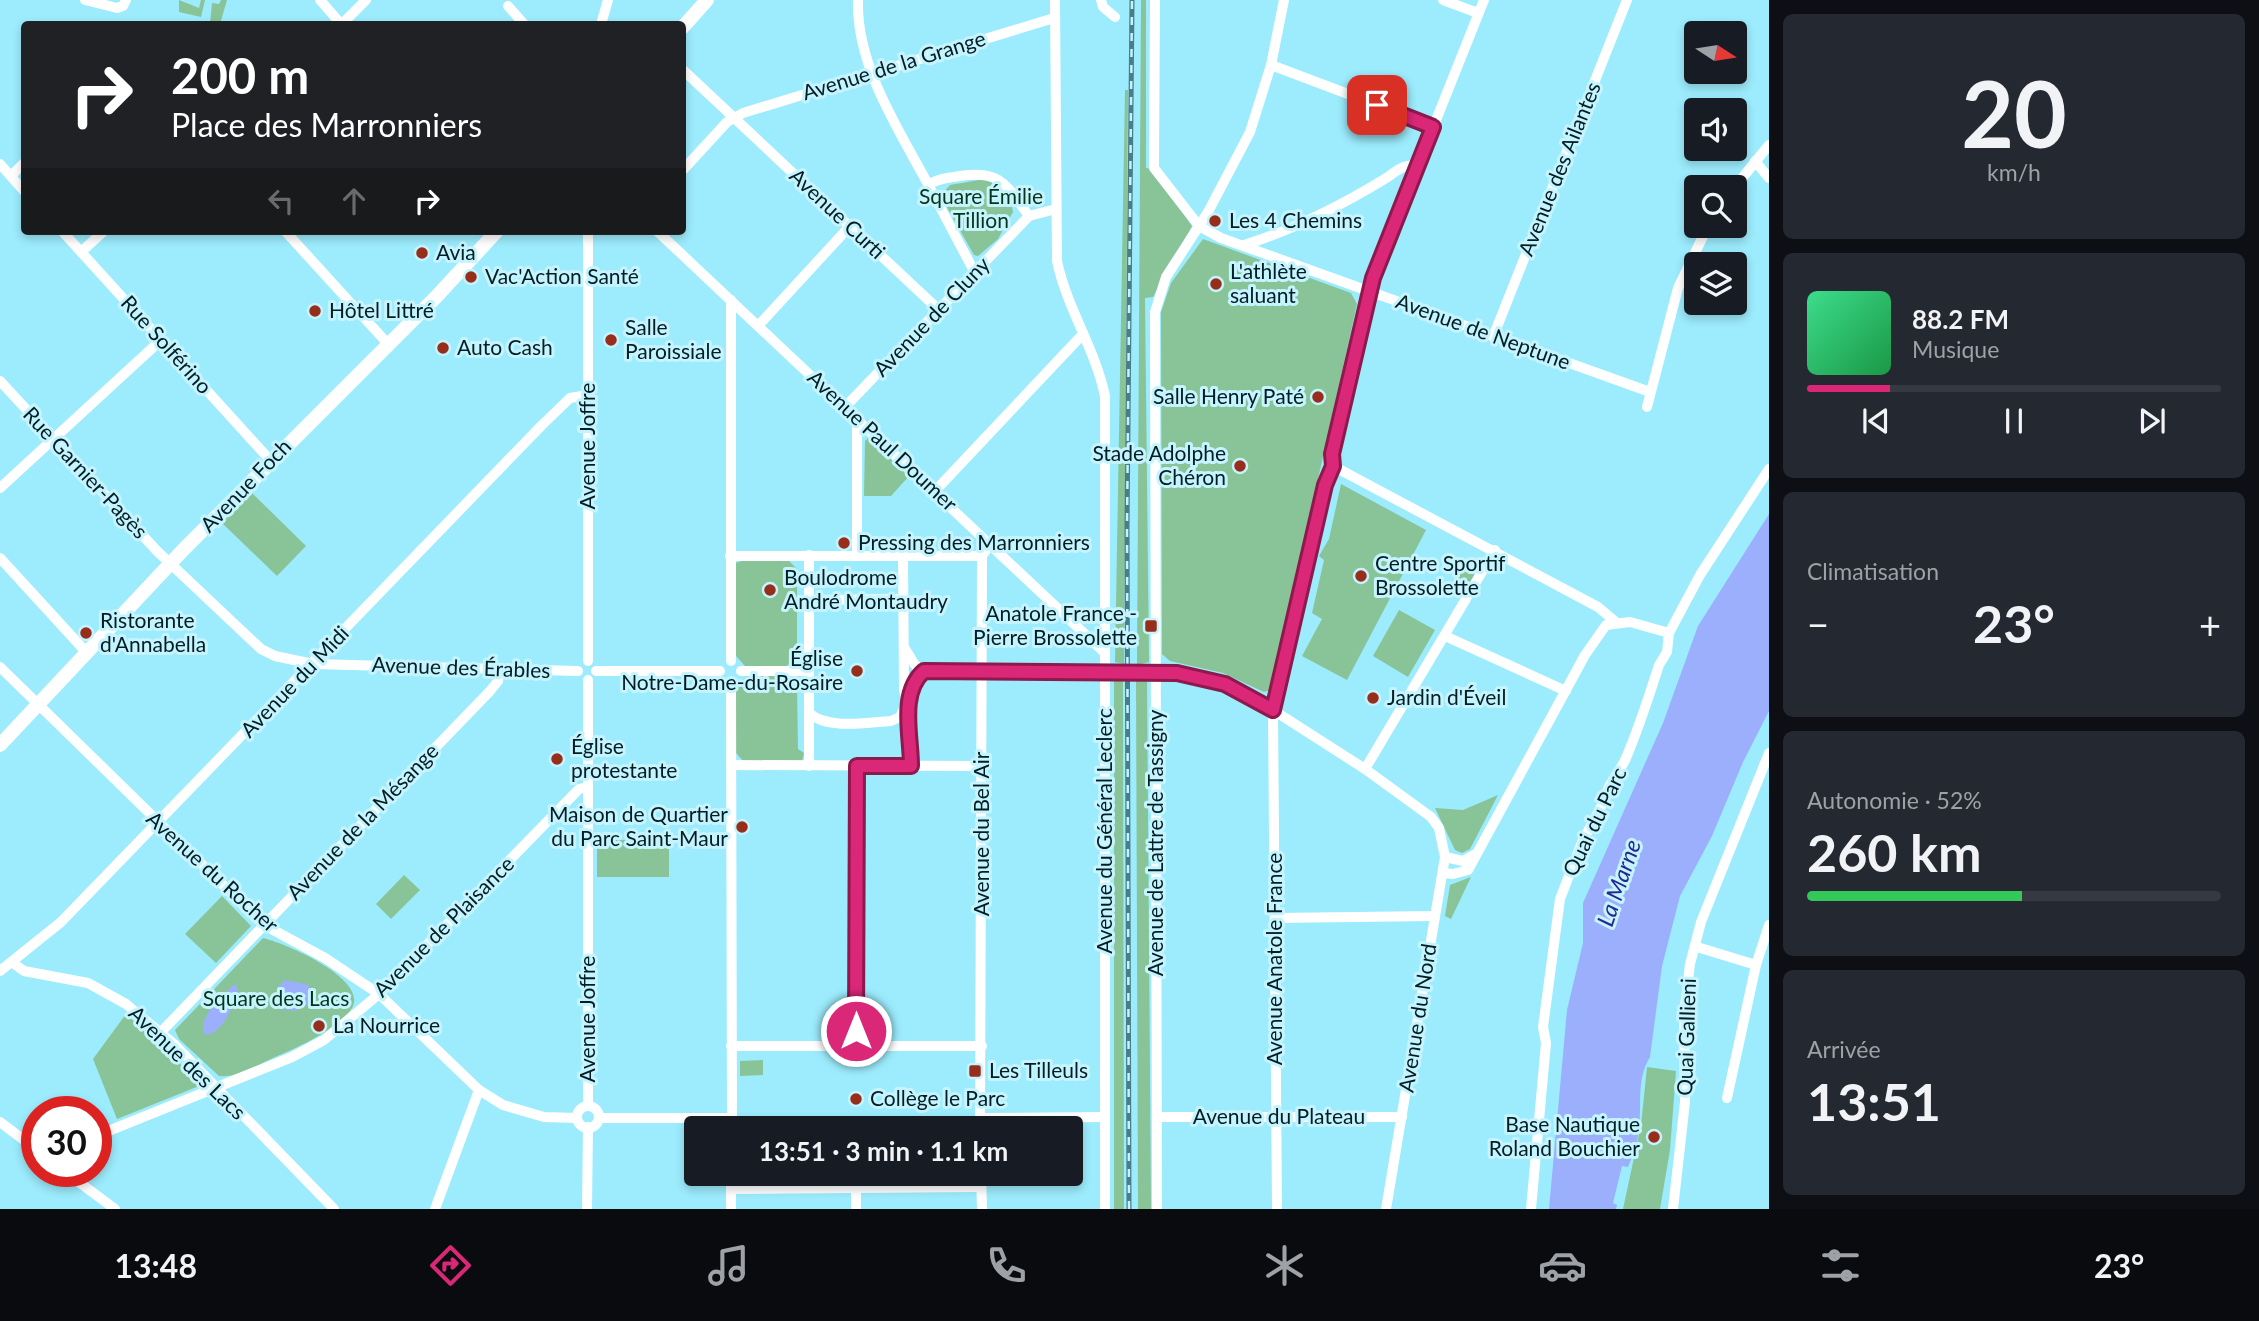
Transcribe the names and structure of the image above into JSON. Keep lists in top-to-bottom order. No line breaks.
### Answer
{"streets":{"main road":["Avenue Foch"],"street":["Avenue de la Grange","Avenue des Ailantes","Avenue Curti","Avenue de Cluny","Avenue de Neptune","Rue Solférino","Avenue Paul Doumer","Avenue Joffre","Rue Garnier-Pagès","Avenue des Érables","Avenue du Midi","Avenue de la Mésange","Quai du Parc","Avenue du Général Leclerc","Avenue du Bel Air","Avenue de Lattre de Tassigny","Avenue du Rocher","Avenue de Plaisance","Avenue Anatole France","Avenue du Nord","Quai Gallieni","Avenue des Lacs","Avenue du Plateau"]},"crossings":[["Avenue de la Grange","Avenue Curti"],["Avenue de la Grange","Avenue du Général Leclerc"],["Avenue des Ailantes","Avenue de Neptune"],["Avenue Curti","Avenue de Cluny"],["Avenue de Cluny","Avenue Paul Doumer"],["Avenue de Neptune","Avenue de Lattre de Tassigny"],["Avenue de Neptune","Avenue Anatole France"],["Rue Solférino","Avenue Foch"],["Avenue Paul Doumer","Avenue du Général Leclerc"],["Avenue Joffre","Avenue des Érables"],["Avenue Joffre","Avenue du Midi"],["Avenue Joffre","Avenue du Rocher"],["Avenue Joffre","Avenue de Plaisance"],["Rue Garnier-Pagès","Avenue Foch"],["Rue Garnier-Pagès","Avenue des Érables"],["Avenue Foch","Avenue des Érables"],["Avenue Foch","Avenue du Rocher"],["Avenue des Érables","Avenue du Midi"],["Avenue des Érables","Avenue de la Mésange"],["Avenue du Midi","Avenue du Rocher"],["Avenue du Midi","Avenue des Lacs"],["Avenue de la Mésange","Avenue du Rocher"],["Avenue de la Mésange","Avenue des Lacs"],["Avenue de Lattre de Tassigny","Avenue du Plateau"],["Avenue du Rocher","Avenue de Plaisance"],["Avenue de Plaisance","Avenue des Lacs"],["Avenue Anatole France","Avenue du Plateau"],["Avenue du Nord","Avenue du Plateau"]],"water":["La Marne"],"parks":["Square Émilie Tillion","Square des Lacs"],"places":{"other":["Les 4 Chemins","Avia","Vac'Action Santé","L'athlète saluant","Hôtel Littré","Salle Paroissiale","Auto Cash","Salle Henry Paté","Stade Adolphe Chéron","Pressing des Marronniers","Centre Sportif Brossolette","Boulodrome André Montaudry","Ristorante d'Annabella","Église Notre-Dame-du-Rosaire","Jardin d'Éveil","Église protestante","Maison de Quartier du Parc Saint-Maur","La Nourrice","Collège le Parc","Base Nautique Roland Bouchier"],"transit":["Anatole France - Pierre Brossolette","Les Tilleuls"]},"north":"right","page":{"tile":[["20","km/h"],"Climatisation",["Autonomie · 52%","260 km"],["Arrivée","13:51"]],"turn":["200 m","Place des Marronniers"],"song":["88.2 FM","Musique"],"heat":["−","23°","+"],"limit":"30","trip":"13:51 · 3 min · 1.1 km","tabs":["13:48","23°"]}}
